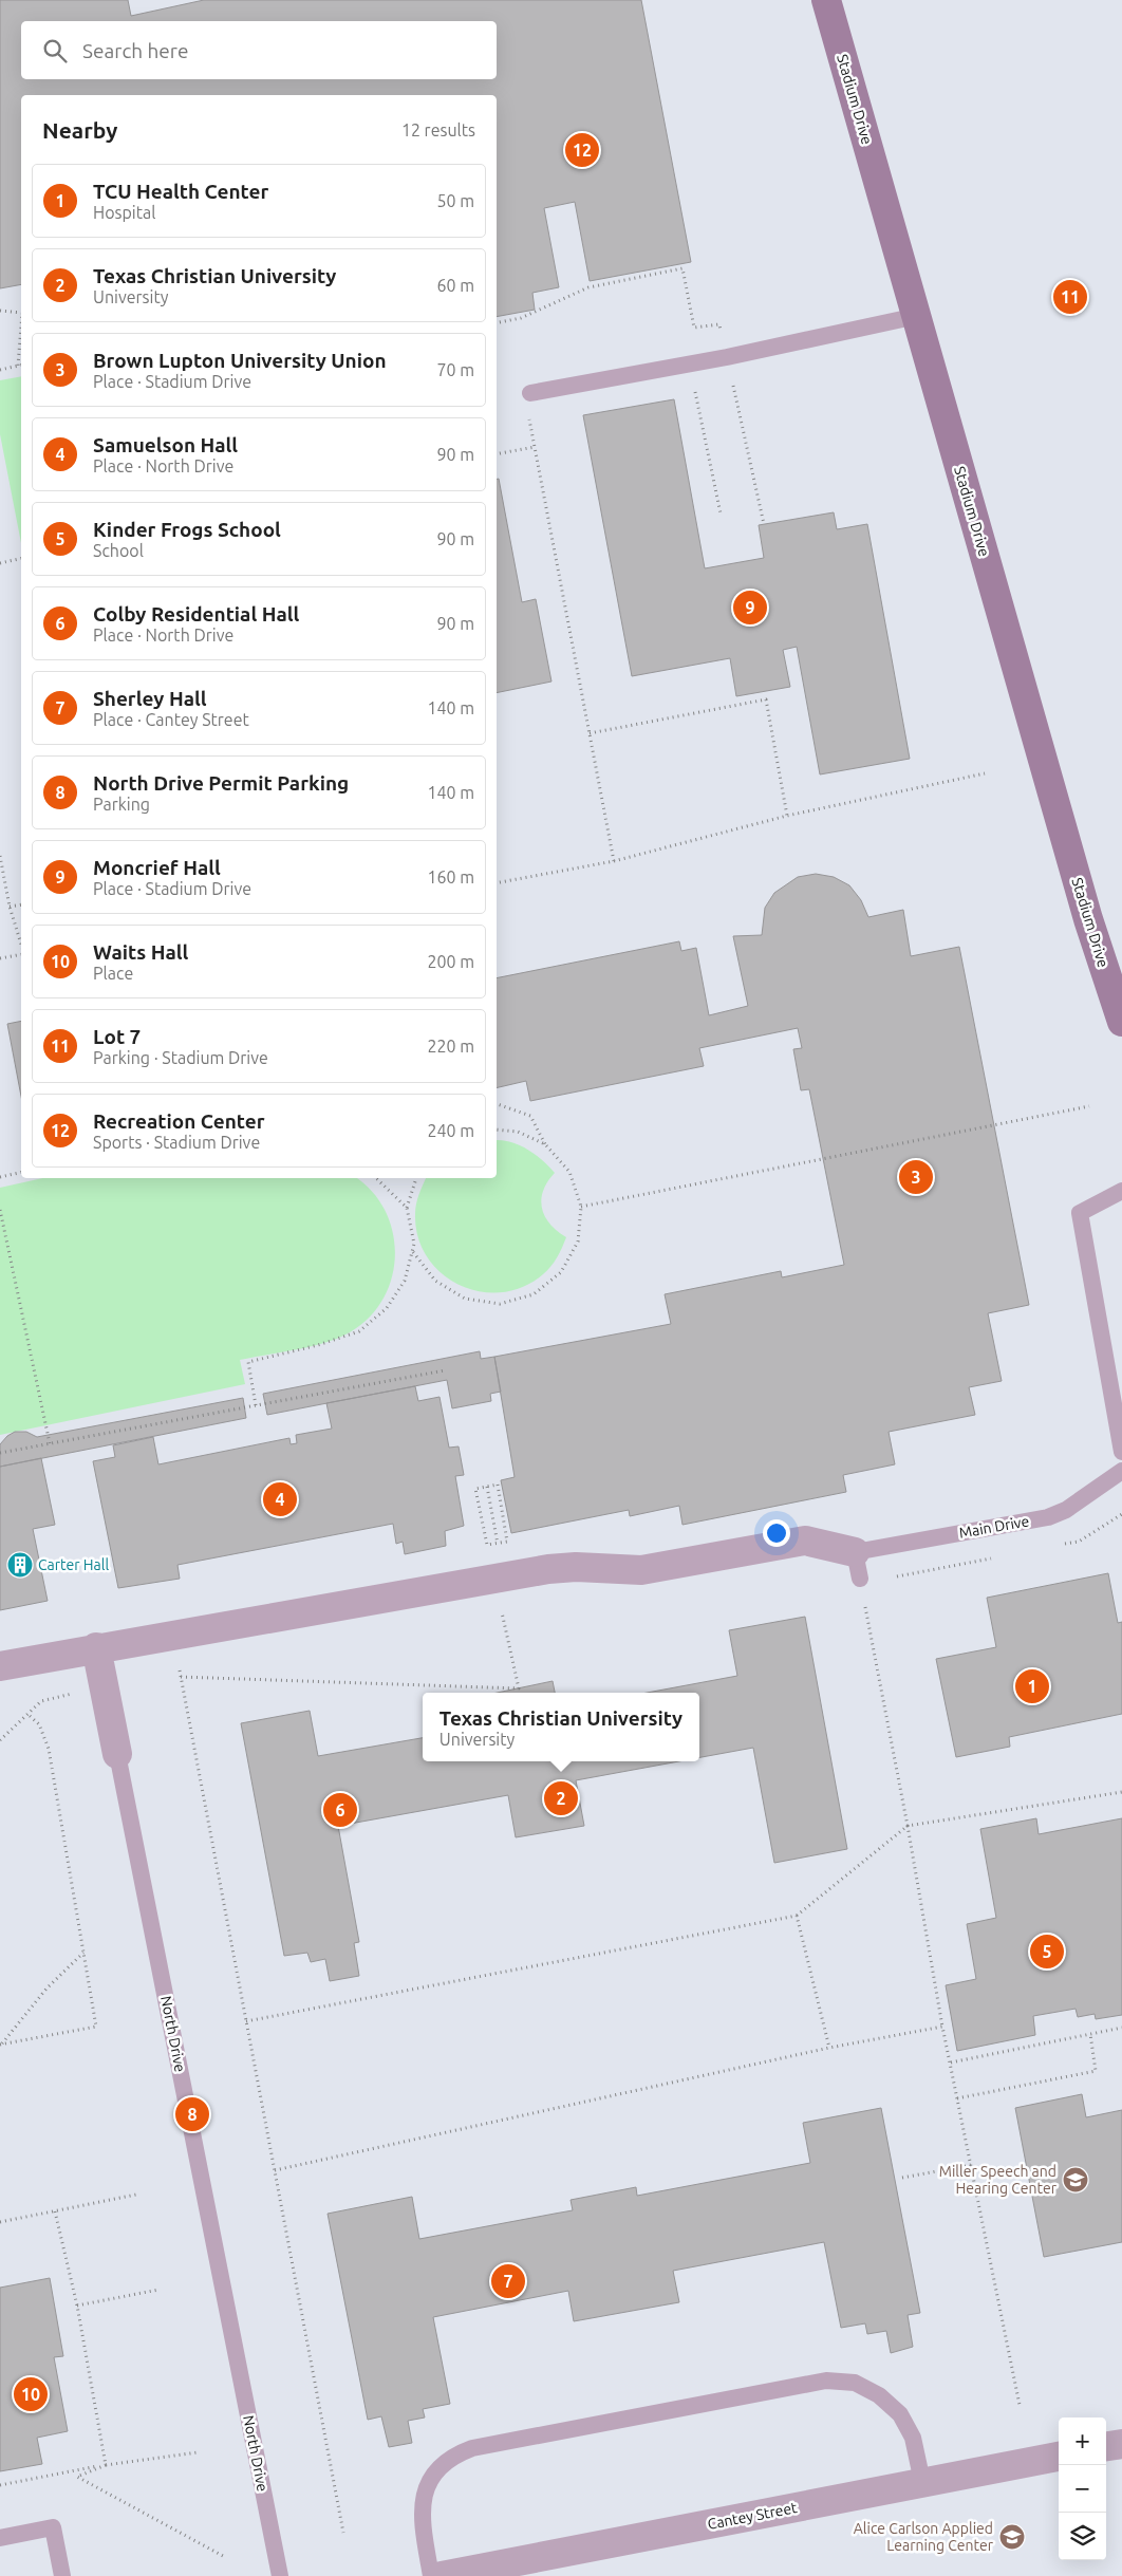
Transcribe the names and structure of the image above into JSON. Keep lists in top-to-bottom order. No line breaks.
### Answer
{"streets":{"street":["Stadium Drive","North Drive","Cantey Street"],"lane":["Main Drive"]},"places":{"building":["Carter Hall"],"school or university":["Miller Speech and Hearing Center","Alice Carlson Applied Learning Center"]},"page":{"search":"Search here","heading":["Nearby","12 results"],"pins":["12","11","9","3","4","1","2","6","5","8","7","10"],"list":[{"mark":"1","name":"TCU Health Center","note":"Hospital","value":"50 m"},{"mark":"2","name":"Texas Christian University","note":"University","value":"60 m"},{"mark":"3","name":"Brown Lupton University Union","note":"Place · Stadium Drive","value":"70 m"},{"mark":"4","name":"Samuelson Hall","note":"Place · North Drive","value":"90 m"},{"mark":"5","name":"Kinder Frogs School","note":"School","value":"90 m"},{"mark":"6","name":"Colby Residential Hall","note":"Place · North Drive","value":"90 m"},{"mark":"7","name":"Sherley Hall","note":"Place · Cantey Street","value":"140 m"},{"mark":"8","name":"North Drive Permit Parking","note":"Parking","value":"140 m"},{"mark":"9","name":"Moncrief Hall","note":"Place · Stadium Drive","value":"160 m"},{"mark":"10","name":"Waits Hall","note":"Place","value":"200 m"},{"mark":"11","name":"Lot 7","note":"Parking · Stadium Drive","value":"220 m"},{"mark":"12","name":"Recreation Center","note":"Sports · Stadium Drive","value":"240 m"}],"popup":["Texas Christian University","University"],"map_buttons":["+","−"]}}
